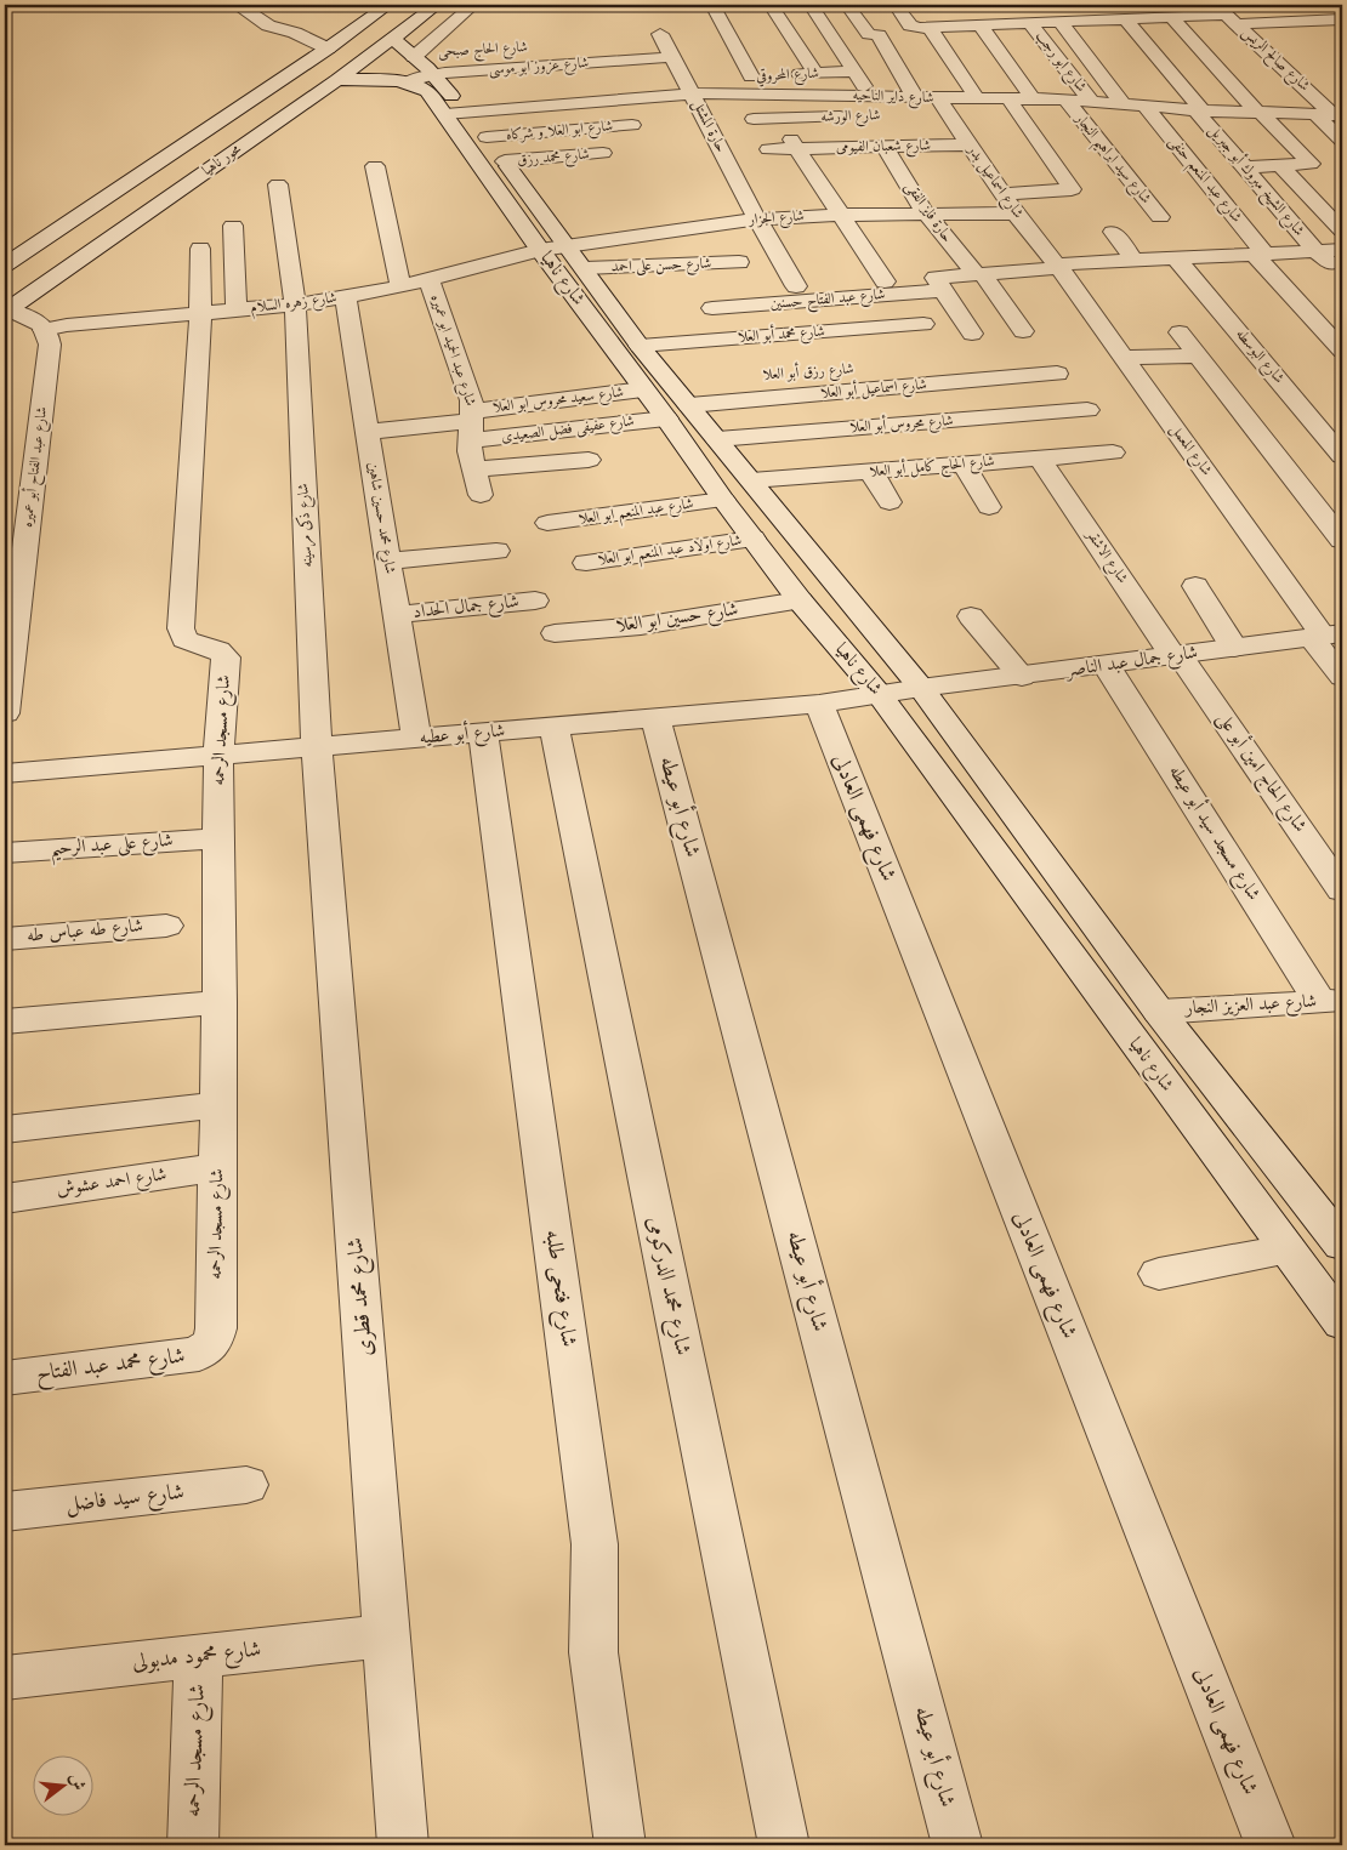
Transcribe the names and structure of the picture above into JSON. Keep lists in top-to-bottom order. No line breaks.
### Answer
{"streets":{"street":["شارع صالح الريس","شارع ابو رجب","شارع عزوز ابو موسى","شارع المحروقي","شارع داير الناحيه","شارع الورشه","حارة المشتل","شارع ابو العلا و شركاه","شارع شعبان الفيومى","شارع محمد رزق","شارع سيد ابراهيم النجار","محور ناهيا","شارع عبد المنعم حنفى","شارع الشيخ مبروك أبو جبريل","شارع اسماعيل بدر","حارة فايز الفقى","شارع الجزار","شارع حسن على احمد","شارع ناهيا","شارع عبد الفتاح حسنين","شارع زهره السلام","شارع محمد أبو العلا","شارع عبد الحميد ابو عميره","شارع البوسطه","شارع رزق أبو العلا","شارع اسماعيل أبو العلا","شارع سعيد محروس ابو العلا","شارع محروس أبو العلا","شارع عفيفى فضل الصعيدى","شارع المعمل","شارع عبد الفتاح أبو عميره","شارع الحاج كامل أبو العلا","شارع عبد المنعم ابو العلا","شارع محمد حسين شاهين","شارع ذكى مرسينه","شارع اولاد عبد المنعم ابو العلا","شارع الاشقر","شارع جمال الحداد","شارع حسين ابو العلا","شارع جمال عبد الناصر","شارع مسجد الرحمه","شارع أبو عطيه","شارع الحاج امين أبو على","شارع أبو عيطه","شارع فهمى العادلى","شارع مسجد سيد أبو عيطه","شارع على عبد الرحيم","شارع طه عباس طه","شارع عبد العزيز النجار","شارع احمد عشوش","شارع محمد الدركومى","شارع فتحى طلبه","شارع محمد قطرى","شارع محمد عبد الفتاح","شارع سيد فاضل","شارع محمود مدبولى"]},"crossings":[["شارع صالح الريس","شارع داير الناحيه"],["شارع ابو رجب","شارع داير الناحيه"],["شارع عزوز ابو موسى","حارة المشتل"],["شارع عزوز ابو موسى","شارع ناهيا"],["شارع داير الناحيه","شارع الورشه"],["شارع داير الناحيه","حارة المشتل"],["شارع داير الناحيه","شارع سيد ابراهيم النجار"],["شارع داير الناحيه","شارع عبد المنعم حنفى"],["شارع داير الناحيه","شارع الشيخ مبروك أبو جبريل"],["شارع داير الناحيه","شارع اسماعيل بدر"],["شارع داير الناحيه","شارع ناهيا"],["شارع الورشه","شارع اسماعيل بدر"],["حارة المشتل","شارع الجزار"],["شارع ابو العلا و شركاه","شارع ناهيا"],["شارع شعبان الفيومى","شارع اسماعيل بدر"],["شارع شعبان الفيومى","حارة فايز الفقى"],["شارع محمد رزق","شارع ناهيا"],["محور ناهيا","شارع ناهيا"],["شارع اسماعيل بدر","شارع الجزار"],["شارع اسماعيل بدر","شارع المعمل"],["حارة فايز الفقى","شارع الجزار"],["شارع الجزار","شارع ناهيا"],["شارع الجزار","شارع زهره السلام"],["شارع حسن على احمد","شارع ناهيا"],["شارع ناهيا","شارع زهره السلام"],["شارع ناهيا","شارع محمد أبو العلا"],["شارع ناهيا","شارع اسماعيل أبو العلا"],["شارع ناهيا","شارع سعيد محروس ابو العلا"],["شارع ناهيا","شارع محروس أبو العلا"],["شارع ناهيا","شارع عفيفى فضل الصعيدى"],["شارع ناهيا","شارع الحاج كامل أبو العلا"],["شارع ناهيا","شارع عبد المنعم ابو العلا"],["شارع ناهيا","شارع اولاد عبد المنعم ابو العلا"],["شارع ناهيا","شارع حسين ابو العلا"],["شارع ناهيا","شارع جمال عبد الناصر"],["شارع ناهيا","شارع أبو عطيه"],["شارع ناهيا","شارع عبد العزيز النجار"],["شارع زهره السلام","شارع عبد الحميد ابو عميره"],["شارع زهره السلام","شارع عبد الفتاح أبو عميره"],["شارع زهره السلام","شارع محمد حسين شاهين"],["شارع زهره السلام","شارع ذكى مرسينه"],["شارع زهره السلام","شارع مسجد الرحمه"],["شارع عبد الحميد ابو عميره","شارع سعيد محروس ابو العلا"],["شارع عبد الحميد ابو عميره","شارع عفيفى فضل الصعيدى"],["شارع اسماعيل أبو العلا","شارع عفيفى فضل الصعيدى"],["شارع سعيد محروس ابو العلا","شارع عفيفى فضل الصعيدى"],["شارع المعمل","شارع جمال عبد الناصر"],["شارع الحاج كامل أبو العلا","شارع الاشقر"],["شارع محمد حسين شاهين","شارع جمال الحداد"],["شارع محمد حسين شاهين","شارع أبو عطيه"],["شارع ذكى مرسينه","شارع أبو عطيه"],["شارع ذكى مرسينه","شارع محمد قطرى"],["شارع الاشقر","شارع جمال عبد الناصر"],["شارع الاشقر","شارع الحاج امين أبو على"],["شارع جمال عبد الناصر","شارع أبو عطيه"],["شارع جمال عبد الناصر","شارع الحاج امين أبو على"],["شارع جمال عبد الناصر","شارع مسجد سيد أبو عيطه"],["شارع مسجد الرحمه","شارع أبو عطيه"],["شارع مسجد الرحمه","شارع على عبد الرحيم"],["شارع مسجد الرحمه","شارع احمد عشوش"],["شارع مسجد الرحمه","شارع محمد عبد الفتاح"],["شارع مسجد الرحمه","شارع محمود مدبولى"],["شارع أبو عطيه","شارع أبو عيطه"],["شارع أبو عطيه","شارع فهمى العادلى"],["شارع أبو عطيه","شارع محمد الدركومى"],["شارع أبو عطيه","شارع فتحى طلبه"],["شارع أبو عطيه","شارع محمد قطرى"],["شارع مسجد سيد أبو عيطه","شارع عبد العزيز النجار"],["شارع محمد قطرى","شارع محمود مدبولى"]],"north":"right"}
